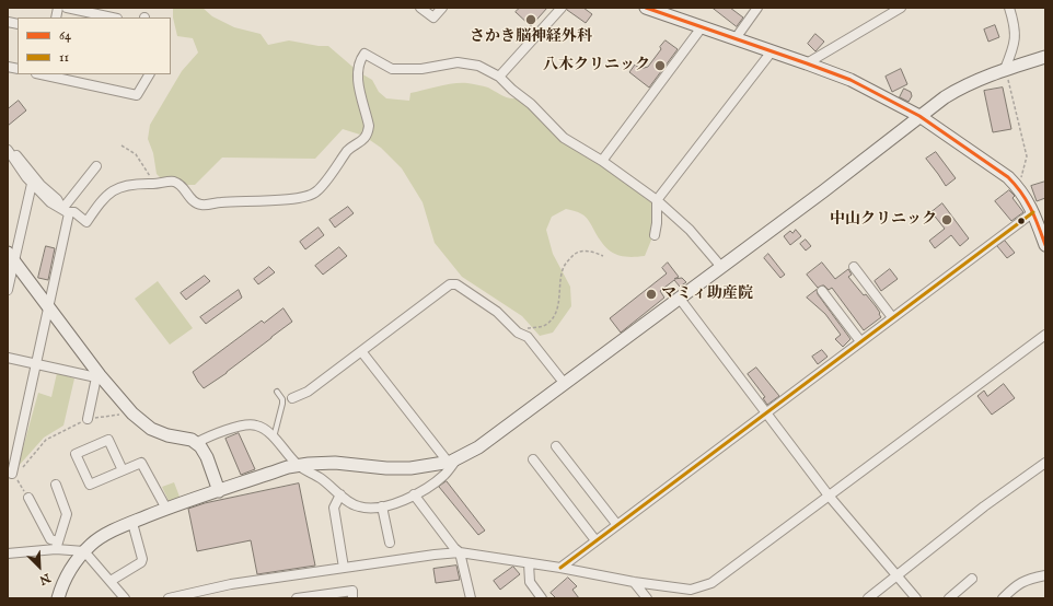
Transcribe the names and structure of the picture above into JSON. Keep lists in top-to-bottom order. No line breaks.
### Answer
{"places":["さかき脳神経外科","八木クリニック","中山クリニック","マミィ助産院"],"lines":["transit line 64","transit line 11"],"legend":["64","11"],"north":"bottom right"}
